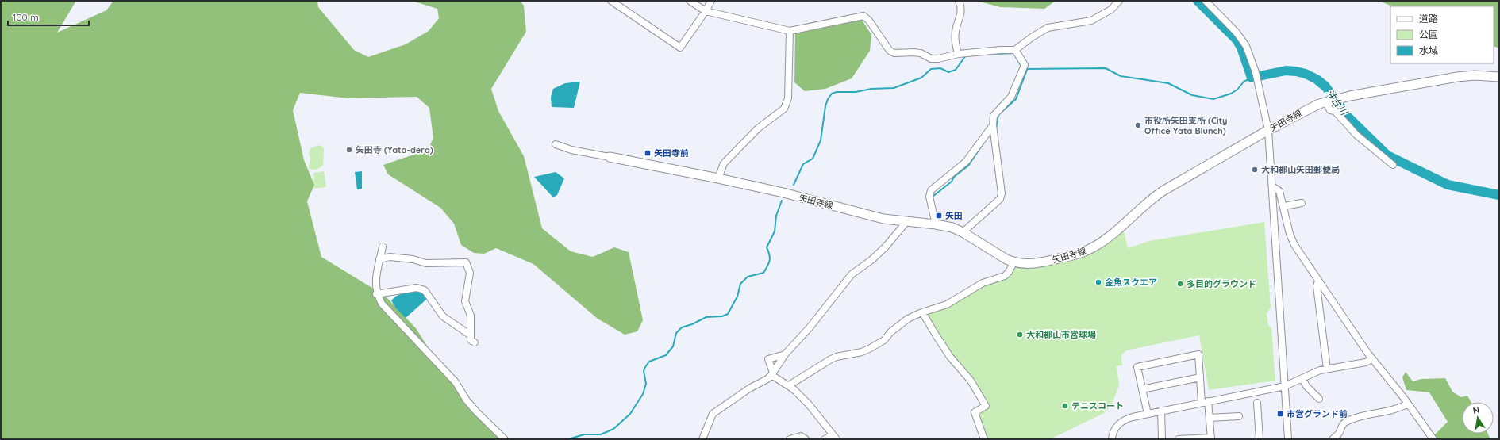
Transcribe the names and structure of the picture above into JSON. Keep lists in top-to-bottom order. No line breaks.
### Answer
{"streets":{"main road":["矢田寺線"]},"water":["沖台川"],"places":{"other":["市役所矢田支所 (City Office Yata Blunch)","矢田寺 (Yata-dera)","大和郡山矢田郵便局","金魚スクエア","多目的グラウンド","大和郡山市営球場","テニスコート"],"transit":["矢田寺前","矢田","市営グランド前"]},"legend":["道路","公園","水域"],"scale_bar":"100 m","north":"top"}
